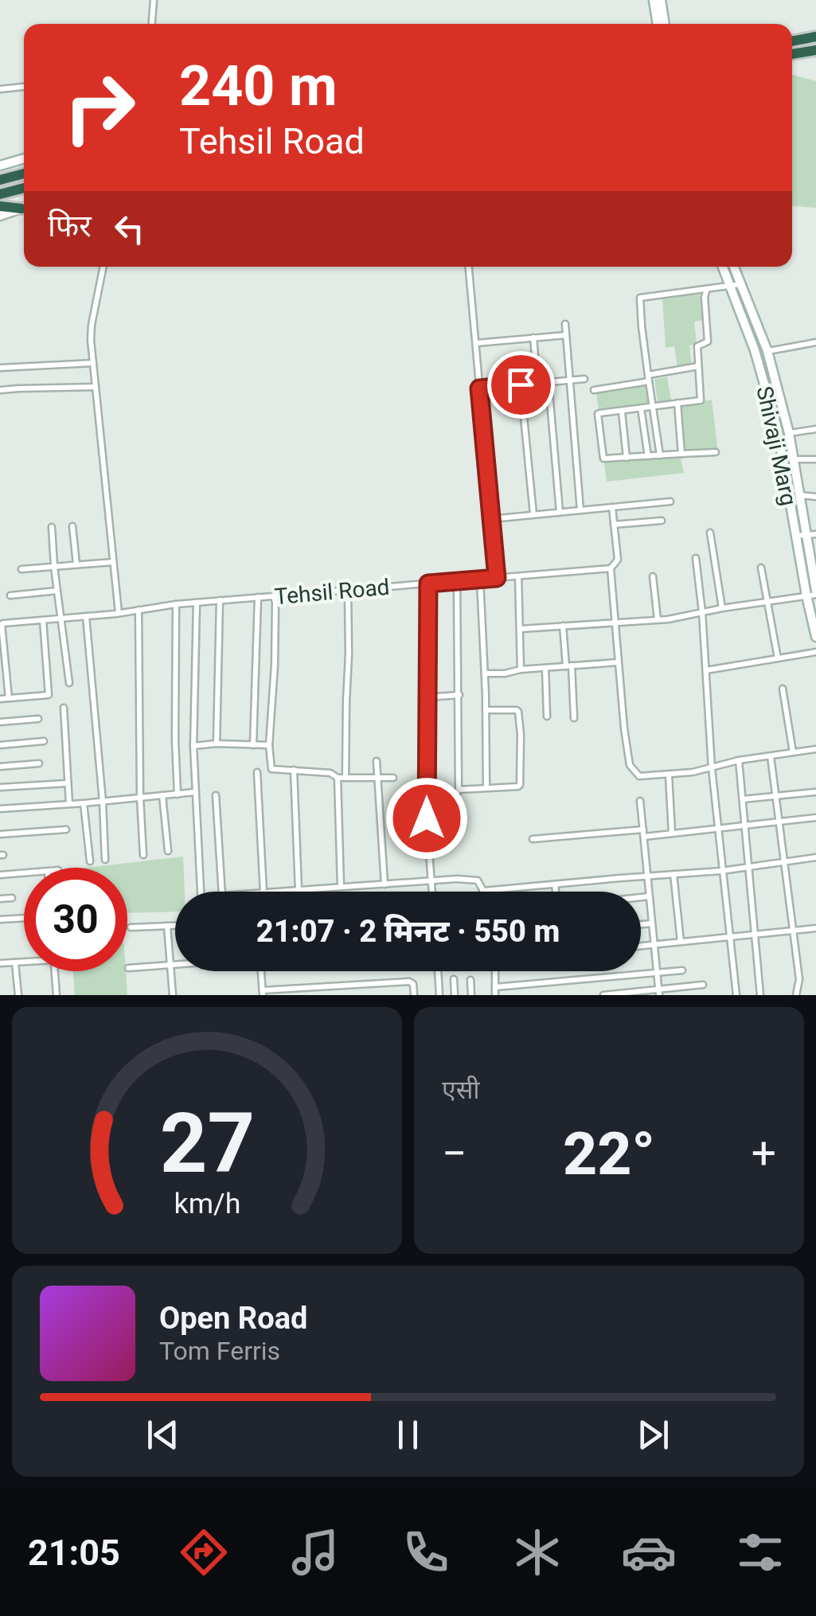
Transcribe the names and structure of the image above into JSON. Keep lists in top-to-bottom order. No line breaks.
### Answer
{"streets":{"main road":["Shivaji Marg"],"street":["Tehsil Road"]},"page":{"turn":["240 m","Tehsil Road"],"then":"फिर","limit":"30","trip":"21:07 · 2 मिनट · 550 m","tile":"एसी","heat":["−","22°","+"],"song":["Open Road","Tom Ferris"],"tabs":"21:05","gauge":["27","km/h"]}}
